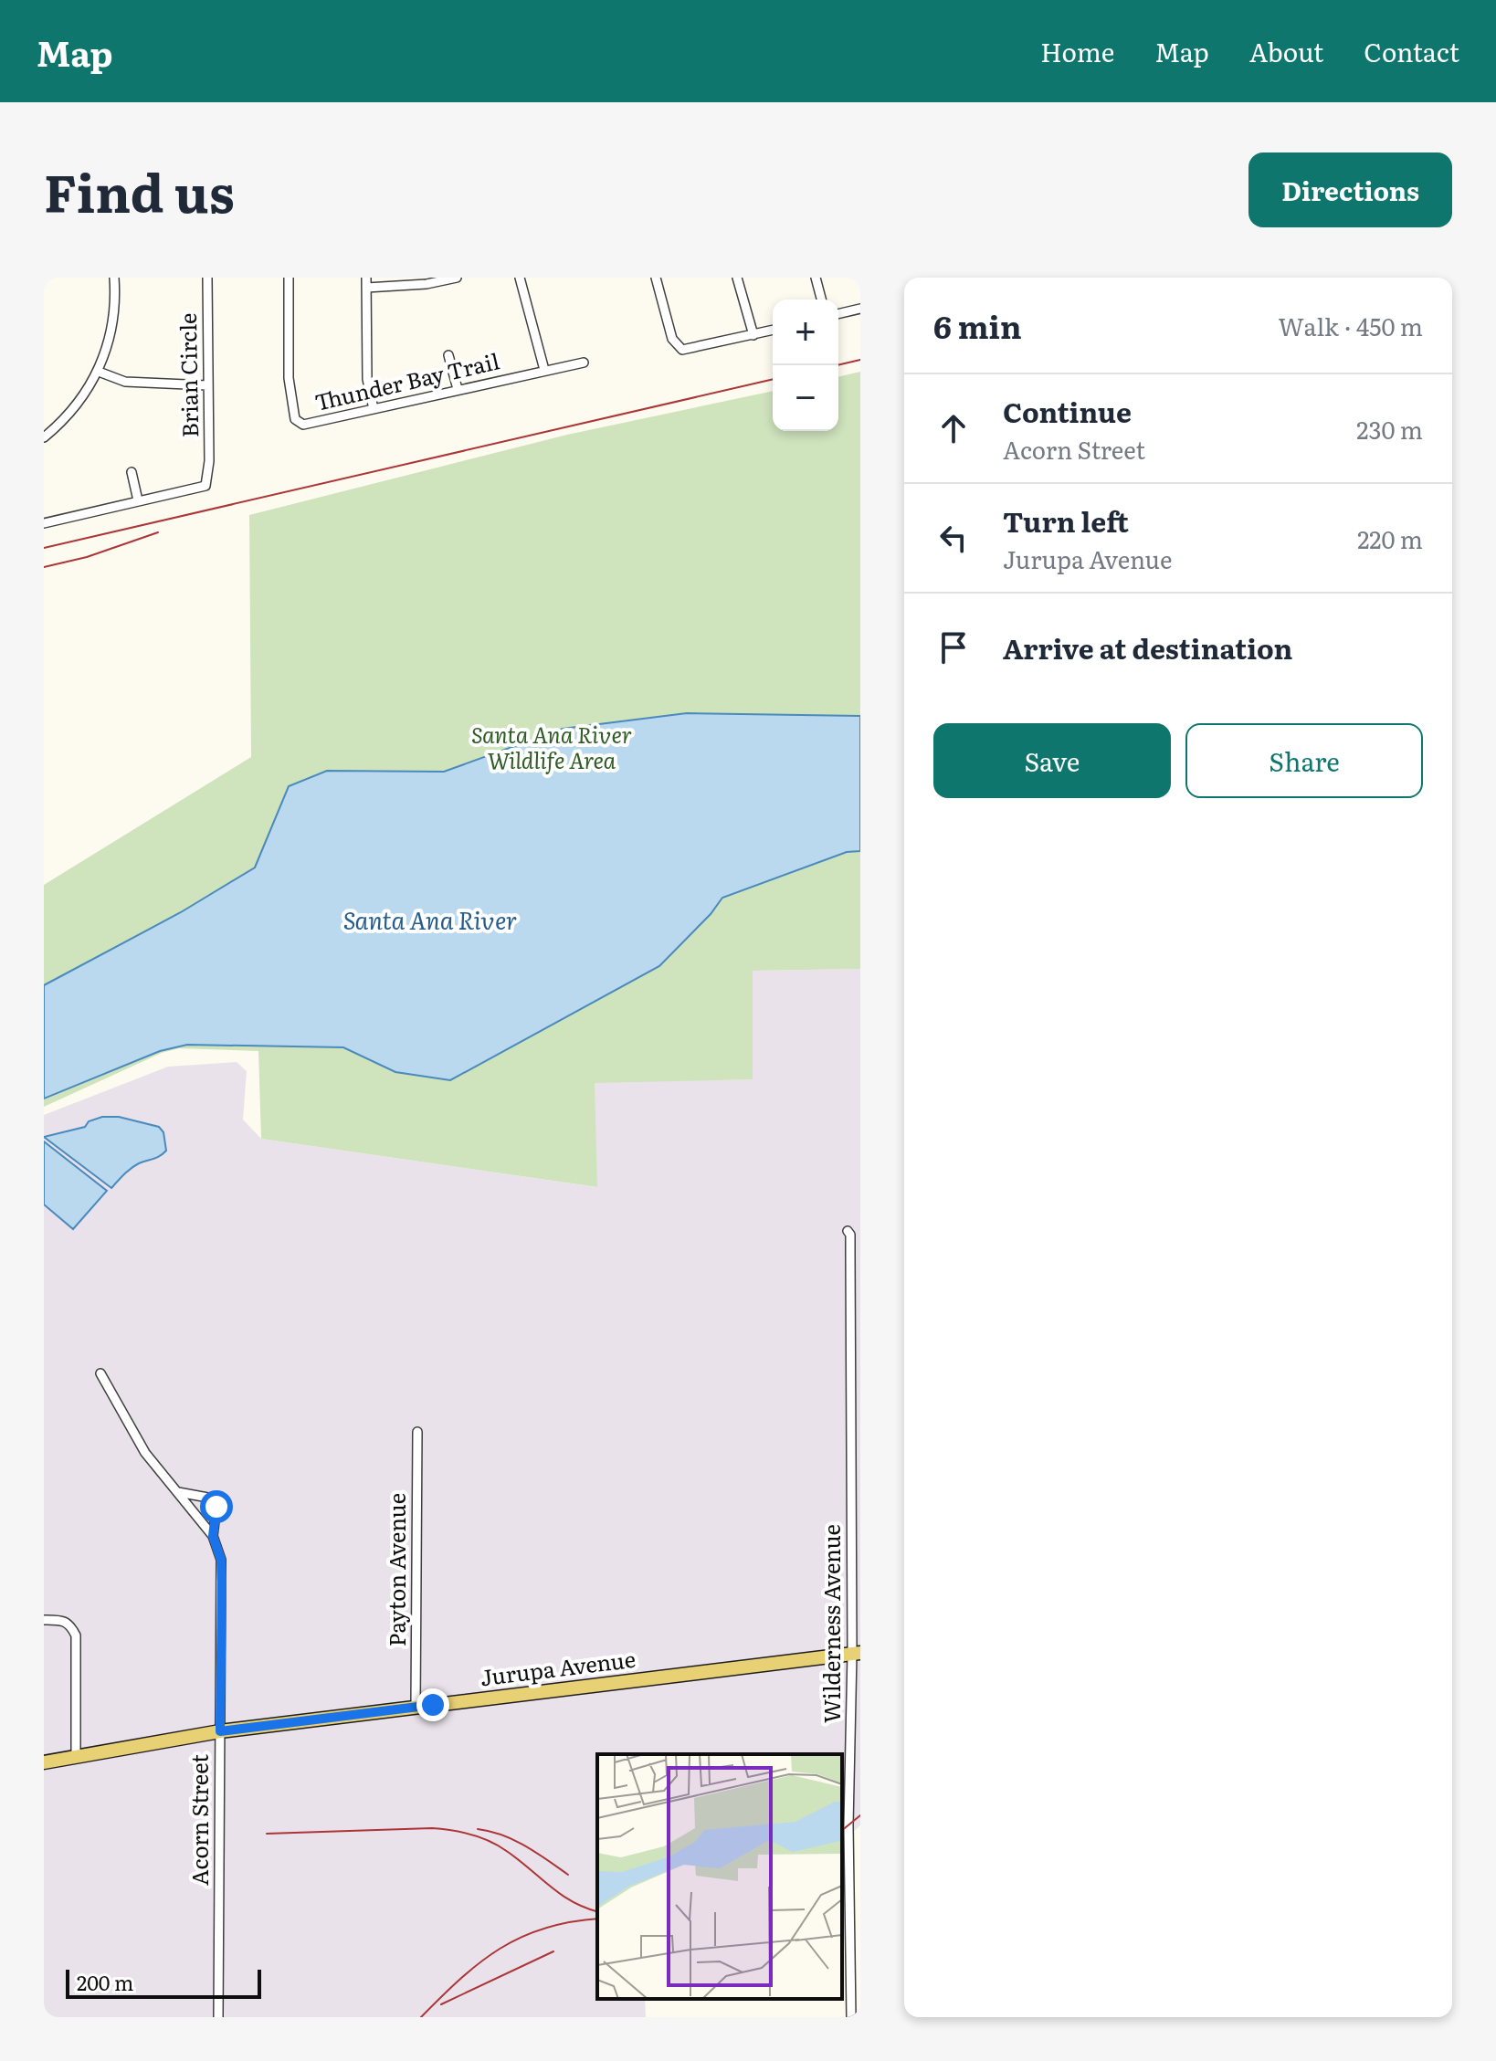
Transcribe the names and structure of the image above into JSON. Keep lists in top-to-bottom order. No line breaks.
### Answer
{"streets":{"main road":["Jurupa Avenue"],"street":["Brian Circle","Thunder Bay Trail","Payton Avenue","Wilderness Avenue","Acorn Street"]},"crossings":[["Payton Avenue","Jurupa Avenue"],["Wilderness Avenue","Jurupa Avenue"],["Jurupa Avenue","Acorn Street"]],"water":["Santa Ana River"],"parks":["Santa Ana River Wildlife Area"],"scale_bar":"200 m","page":{"header":"Map","nav":["Home","Map","About","Contact"],"title":"Find us","buttons":["Directions",["Save","Share"]],"heading":["6 min","Walk · 450 m"],"map_buttons":["+","−"],"list":[["Continue","Acorn Street","230 m"],["Turn left","Jurupa Avenue","220 m"],"Arrive at destination"],"scale":"200 m"}}
